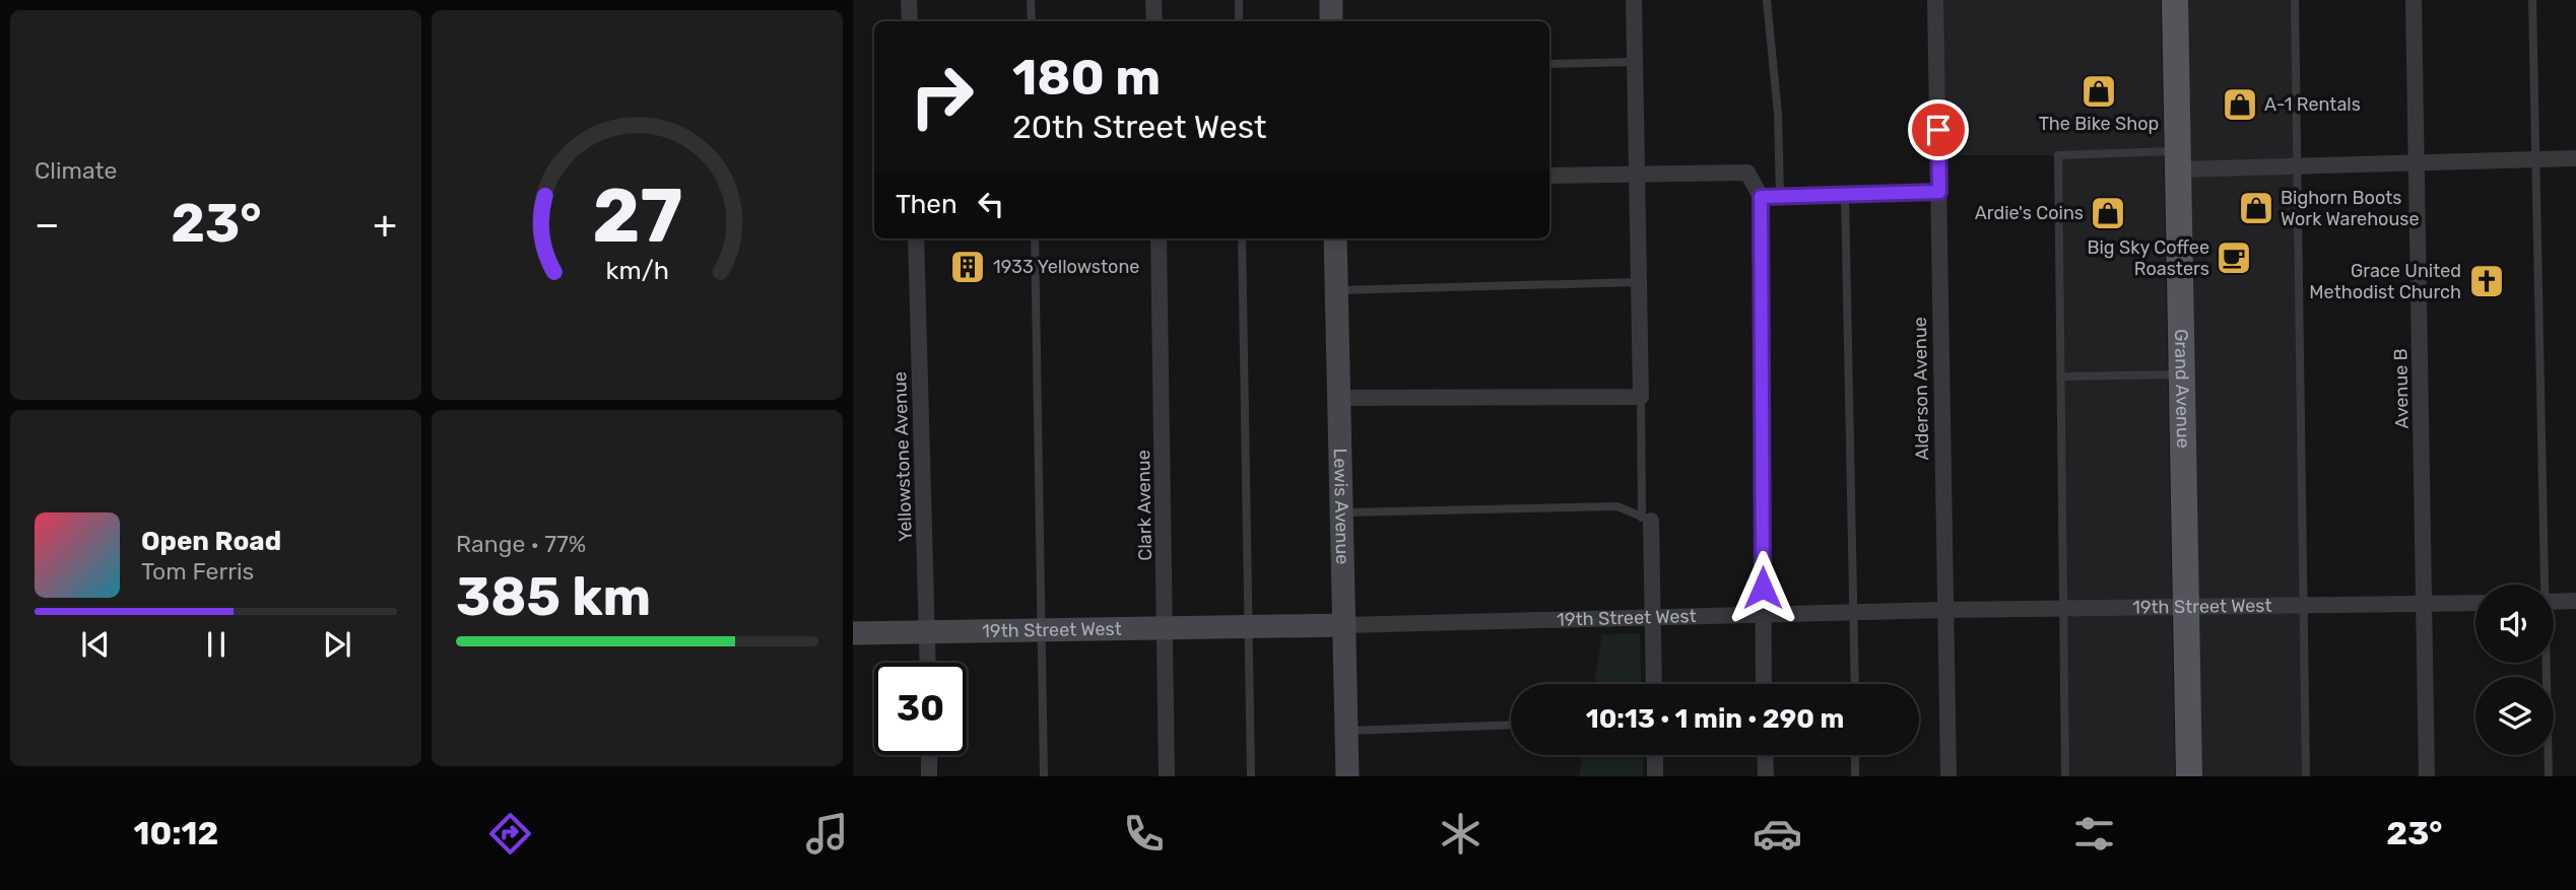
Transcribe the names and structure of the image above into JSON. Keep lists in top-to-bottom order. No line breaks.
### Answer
{"streets":{"main road":["Grand Avenue"],"street":["Alderson Avenue","Avenue B","Yellowstone Avenue","Clark Avenue","Lewis Avenue","19th Street West"]},"crossings":[["Grand Avenue","19th Street West"],["Alderson Avenue","19th Street West"],["Avenue B","19th Street West"],["Yellowstone Avenue","19th Street West"],["Clark Avenue","19th Street West"],["Lewis Avenue","19th Street West"]],"places":{"shop":["The Bike Shop","A-1 Rentals","Bighorn Boots Work Warehouse","Ardie's Coins"],"cafe":["Big Sky Coffee Roasters"],"building":["1933 Yellowstone"],"church":["Grace United Methodist Church"]},"page":{"tile":["Climate",["Range · 77%","385 km"]],"turn":["180 m","20th Street West"],"then":"Then","heat":["−","23°","+"],"song":["Open Road","Tom Ferris"],"limit":"30","trip":"10:13 · 1 min · 290 m","tabs":["10:12","23°"],"gauge":["27","km/h"]}}
